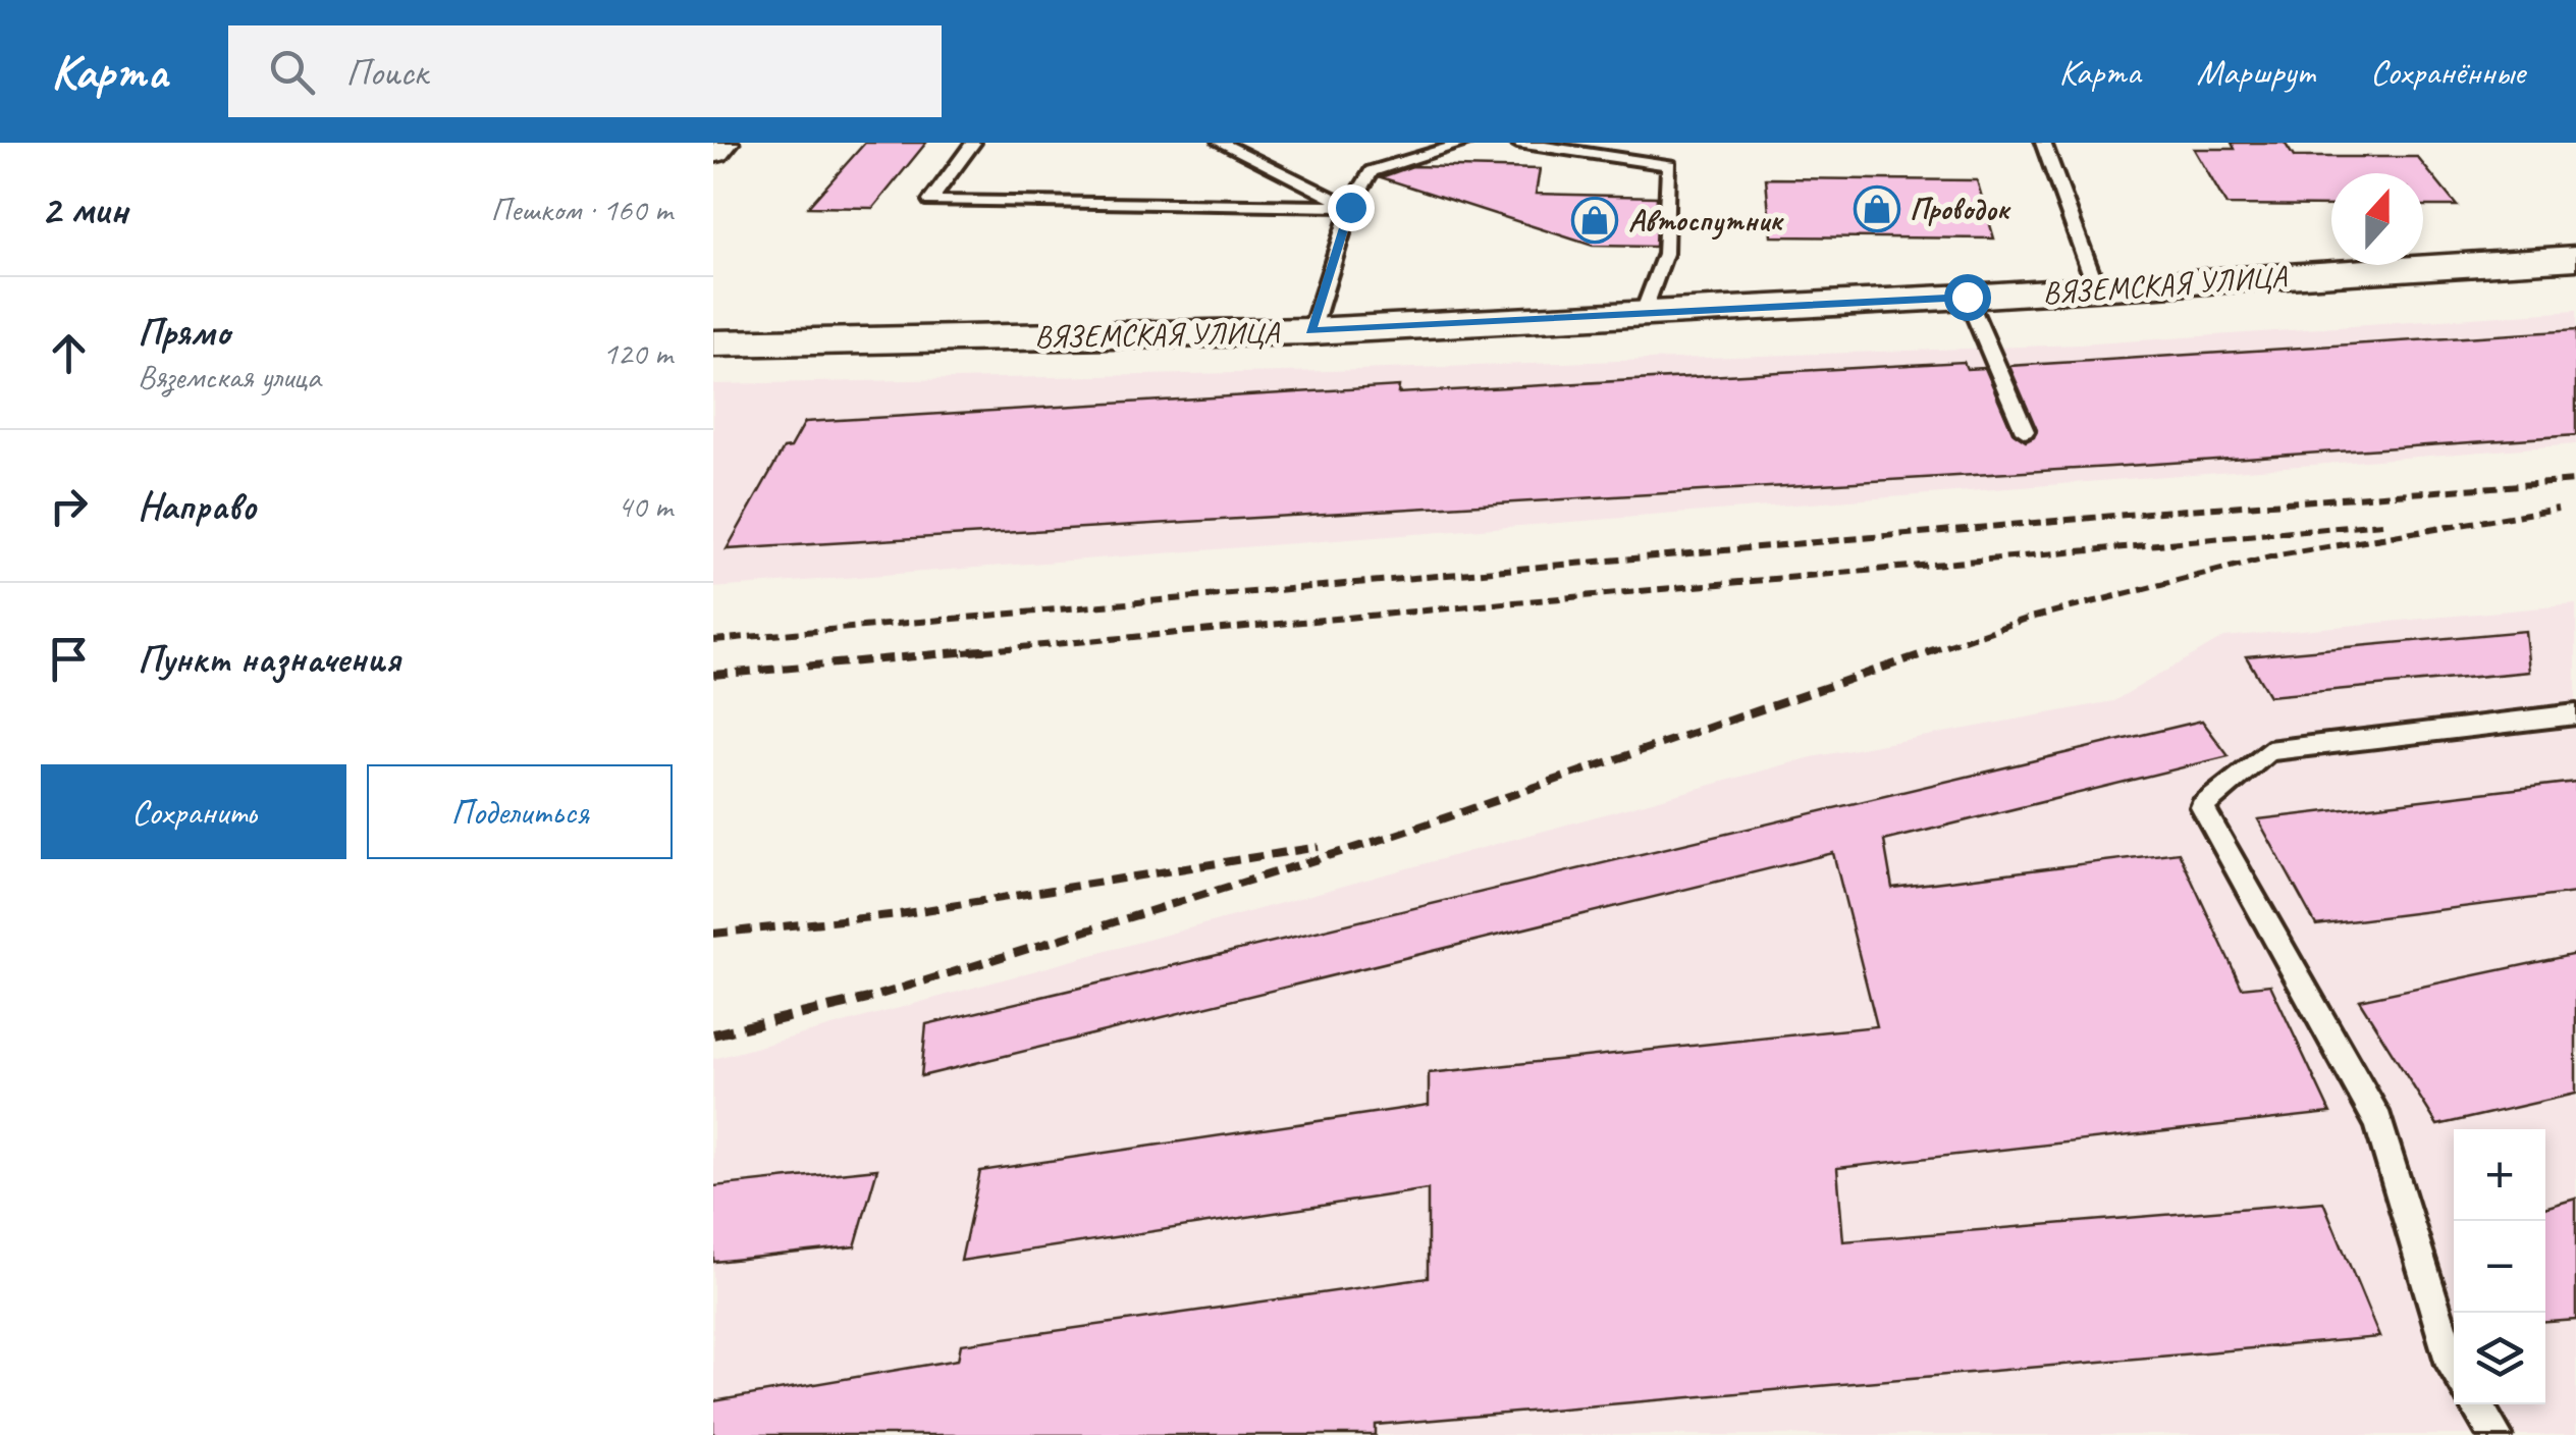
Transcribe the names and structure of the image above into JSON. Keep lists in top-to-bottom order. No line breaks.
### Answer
{"streets":{"street":["ВЯЗЕМСКАЯ УЛИЦА"]},"places":{"shop":["Проводок","Автоспутник"]},"north":"top","page":{"header":"Карта","search":"Поиск","nav":["Карта","Маршрут","Сохранённые"],"heading":["2 мин","Пешком · 160 m"],"list":[["Прямо","Вяземская улица","120 m"],["Направо","40 m"],"Пункт назначения"],"buttons":["Сохранить","Поделиться"],"map_buttons":["+","−"]}}
